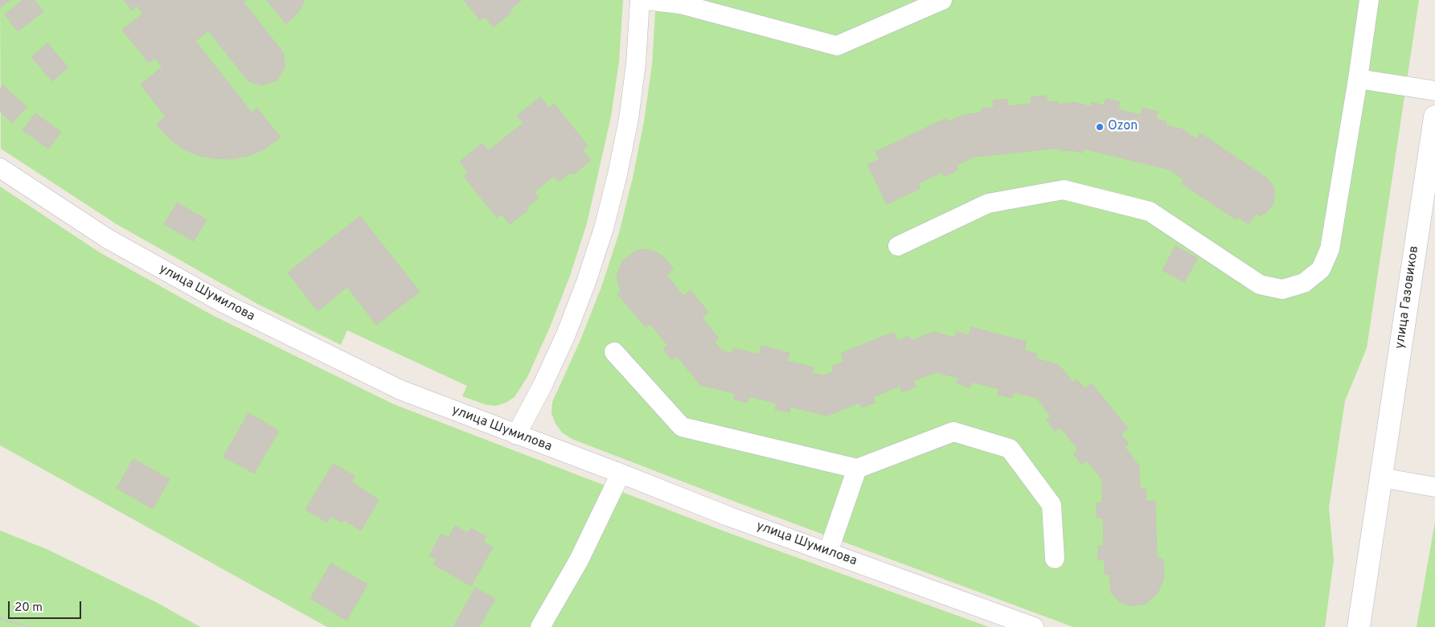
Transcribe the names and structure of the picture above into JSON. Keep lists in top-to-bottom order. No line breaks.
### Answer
{"streets":{"street":["улица Шумилова","улица Газовиков"]},"places":["Ozon"],"scale_bar":"20 m"}
